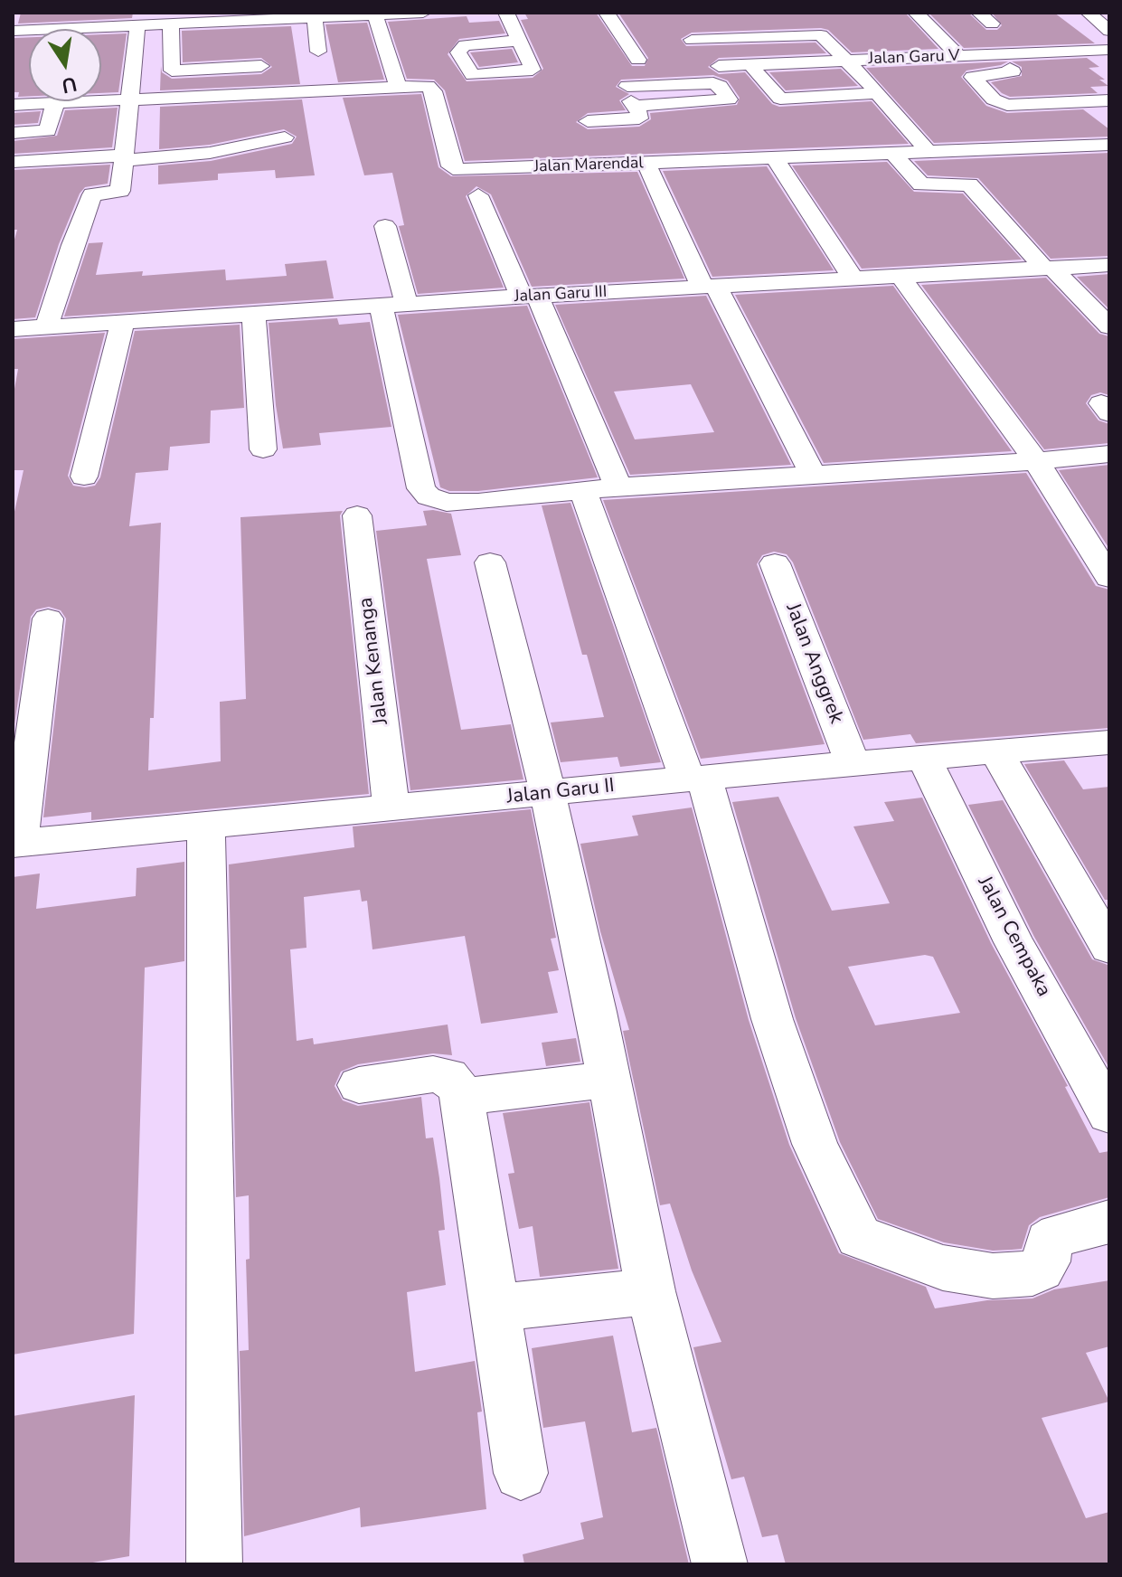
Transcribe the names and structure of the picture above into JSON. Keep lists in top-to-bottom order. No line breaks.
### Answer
{"streets":{"street":["Jalan Garu V","Jalan Marendal","Jalan Garu III","Jalan Kenanga","Jalan Anggrek","Jalan Garu II","Jalan Cempaka"]},"crossings":[["Jalan Kenanga","Jalan Garu II"],["Jalan Anggrek","Jalan Garu II"],["Jalan Garu II","Jalan Cempaka"]],"north":"bottom"}
